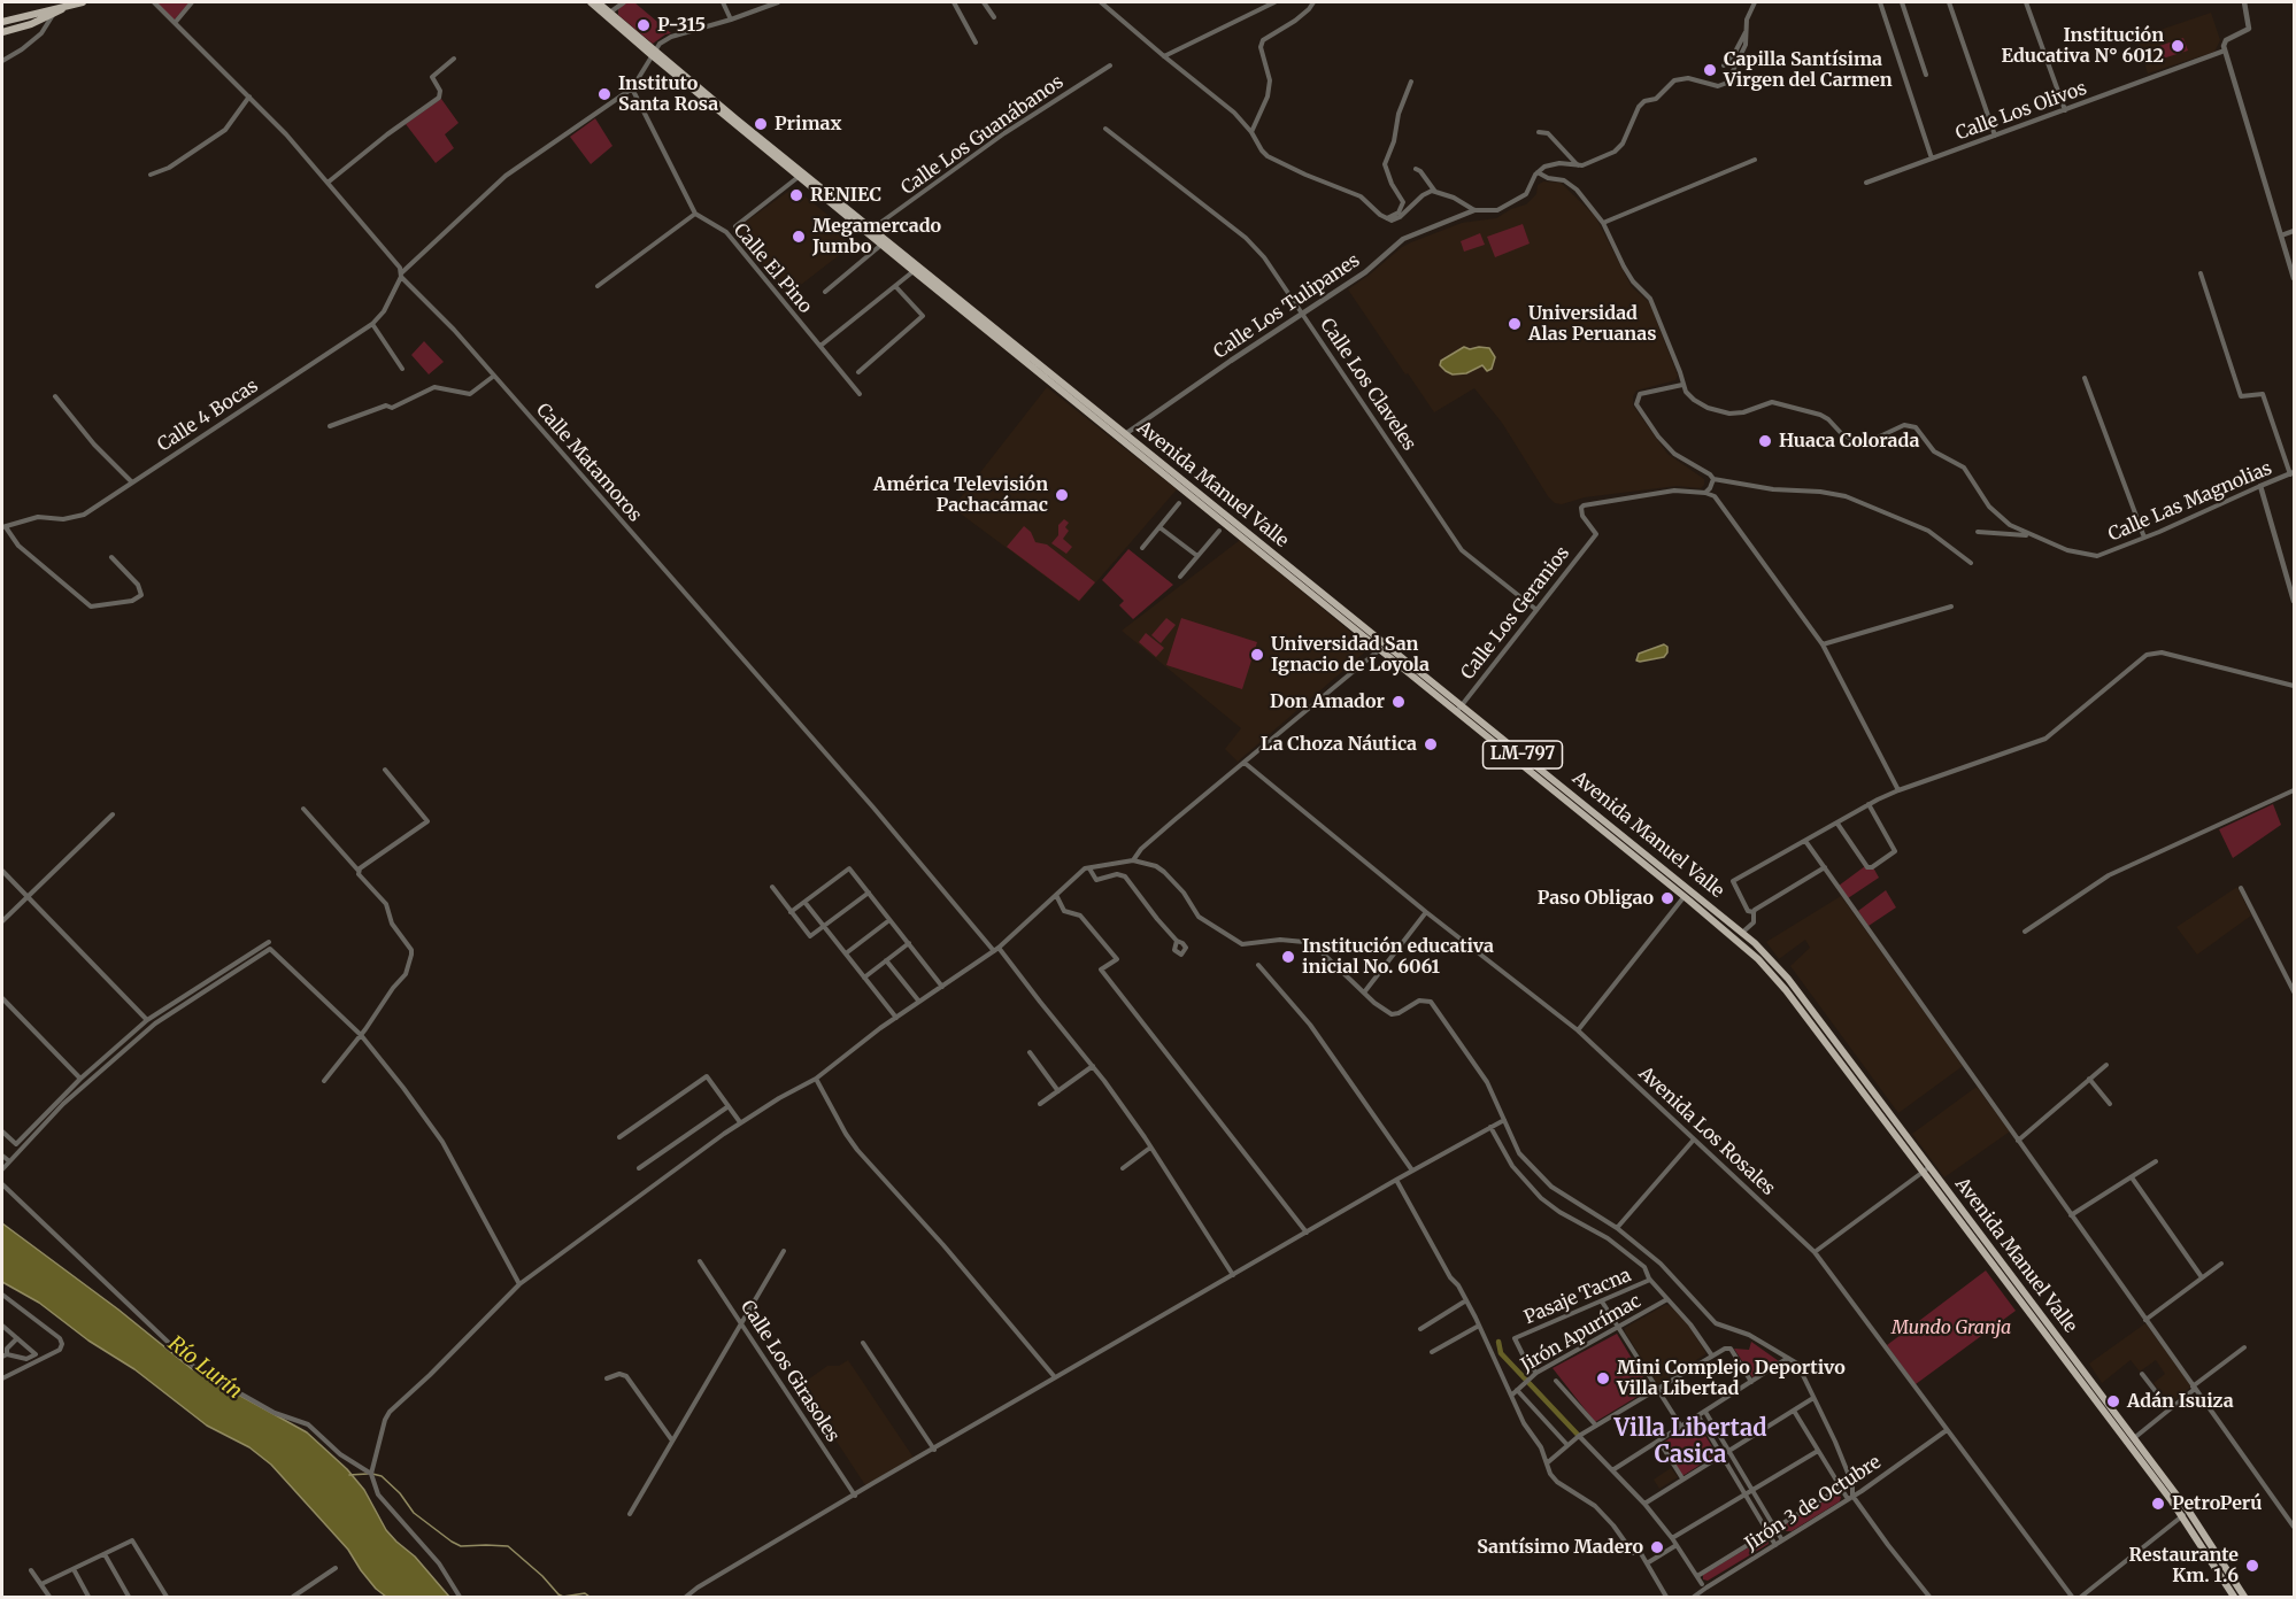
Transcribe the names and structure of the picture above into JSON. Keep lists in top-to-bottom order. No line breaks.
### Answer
{"streets":{"main road":["Avenida Manuel Valle","LM-797"],"street":["Calle Los Olivos","Calle Los Guanábanos","Calle El Pino","Calle Los Tulipanes","Calle Los Claveles","Calle 4 Bocas","Calle Matamoros","Calle Las Magnolias","Calle Los Geranios","Avenida Los Rosales","Pasaje Tacna","Jirón Apurímac","Calle Los Girasoles","Jirón 3 de Octubre"]},"crossings":[["Calle Los Guanábanos","Avenida Manuel Valle"],["Calle Los Tulipanes","Calle Los Claveles"],["Calle Los Tulipanes","Avenida Manuel Valle"],["Calle Los Claveles","Calle Los Geranios"],["Calle 4 Bocas","Calle Matamoros"],["Calle 4 Bocas","Avenida Manuel Valle"],["Avenida Manuel Valle","Calle Los Geranios"],["Avenida Los Rosales","Jirón 3 de Octubre"],["Pasaje Tacna","Jirón Apurímac"]],"districts":["Villa Libertad Casica"],"water":["Río Lurín"],"parks":["Mundo Granja"],"places":["P-315","Institución Educativa N° 6012","Capilla Santísima Virgen del Carmen","Instituto Santa Rosa","Primax","RENIEC","Megamercado Jumbo","Universidad Alas Peruanas","Huaca Colorada","América Televisión Pachacámac","Universidad San Ignacio de Loyola","Don Amador","La Choza Náutica","Paso Obligao","Institución educativa inicial No. 6061","Mini Complejo Deportivo Villa Libertad","Adán Isuiza","PetroPerú","Santísimo Madero","Restaurante Km. 1.6"]}
